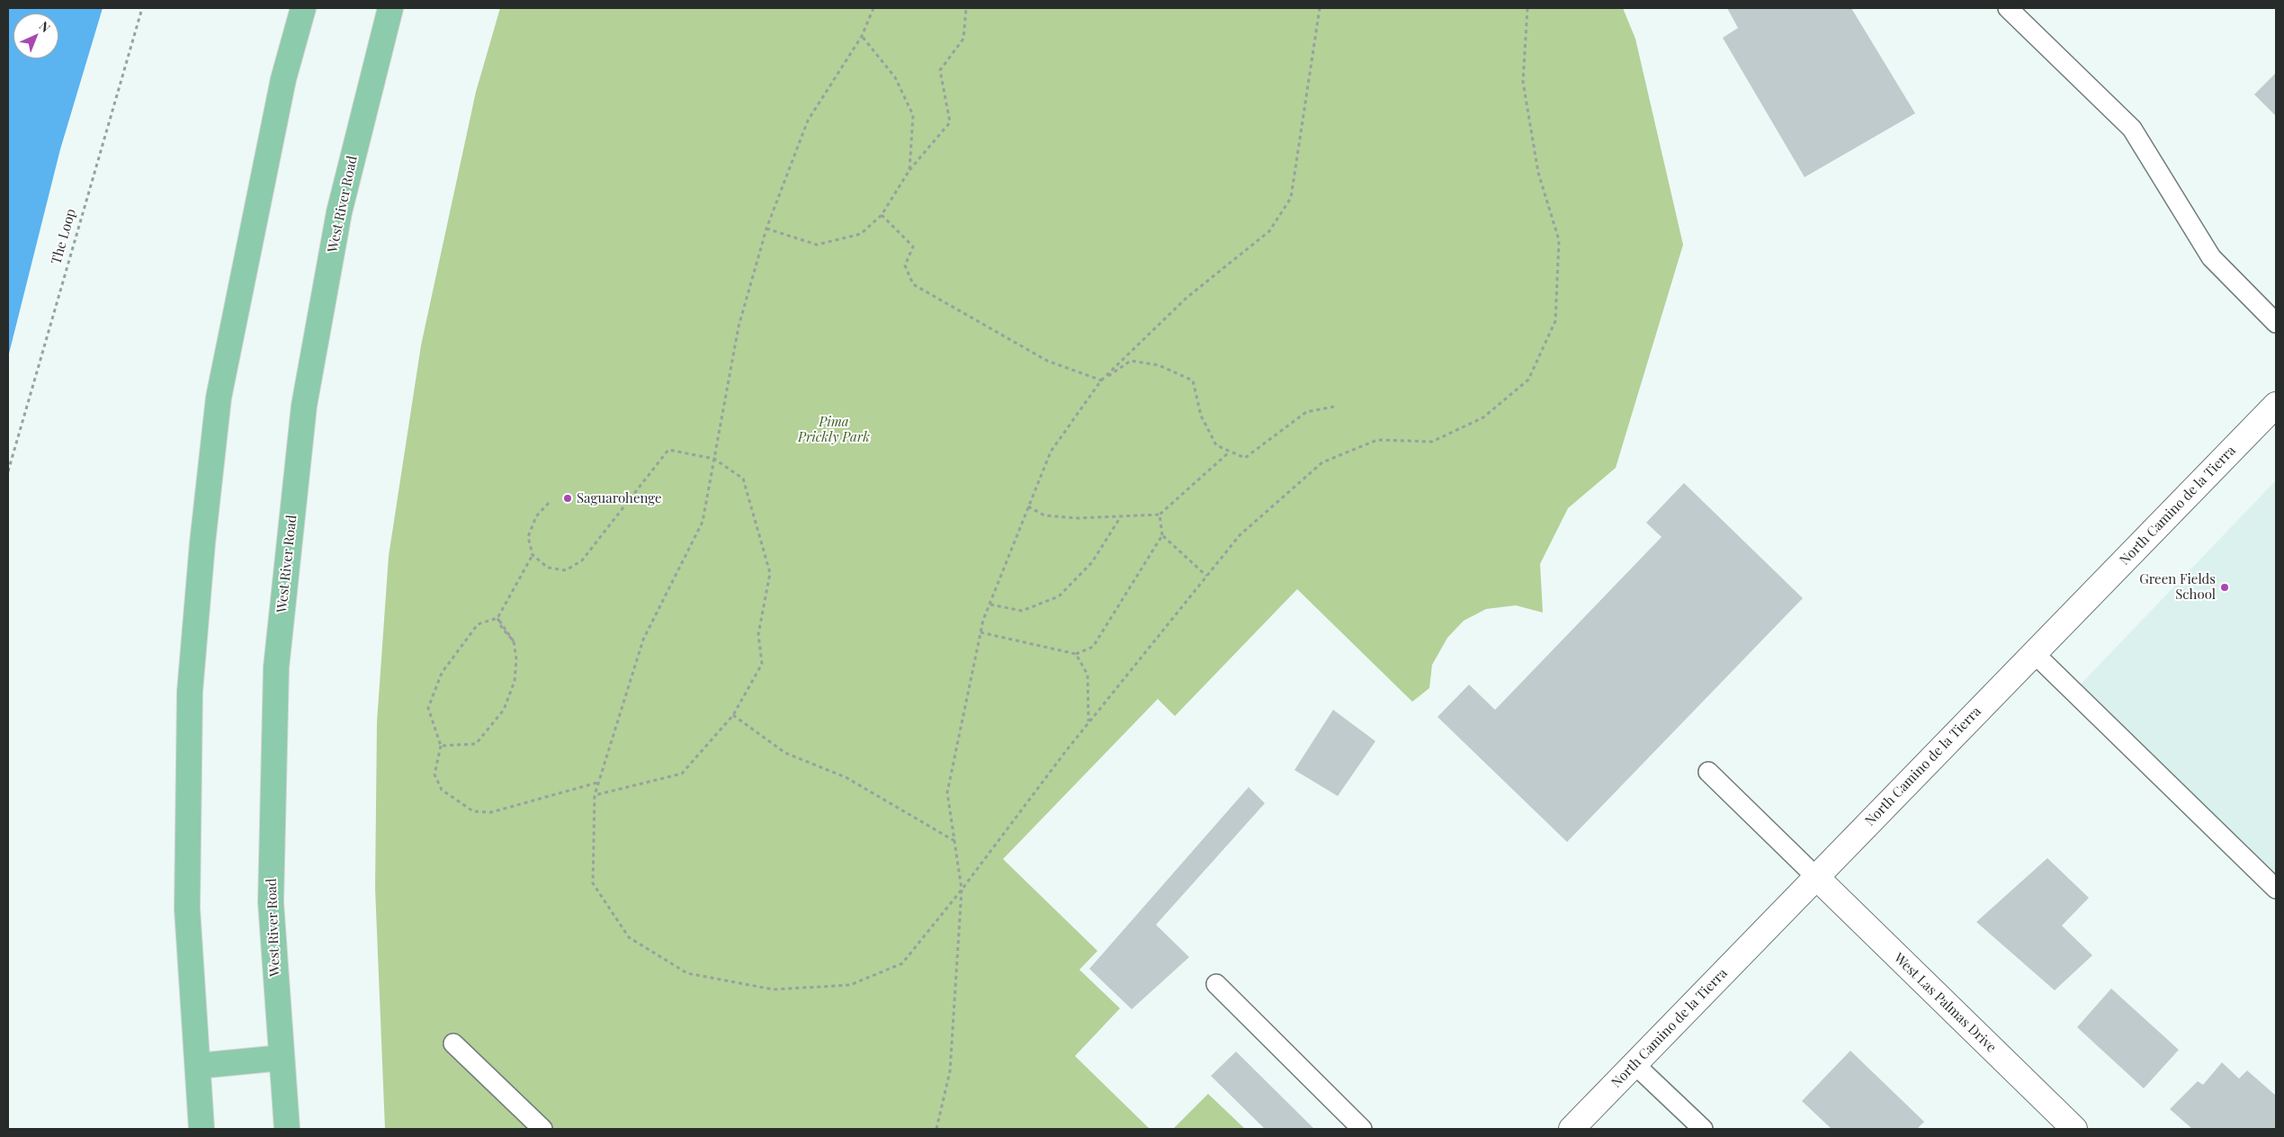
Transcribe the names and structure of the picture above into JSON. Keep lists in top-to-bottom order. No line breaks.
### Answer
{"streets":{"main road":["West River Road"],"street":["North Camino de la Tierra","West Las Palmas Drive"],"path":["The Loop"]},"crossings":[["North Camino de la Tierra","West Las Palmas Drive"]],"parks":["Pima Prickly Park"],"places":["Saguarohenge","Green Fields School"],"north":"top right"}
